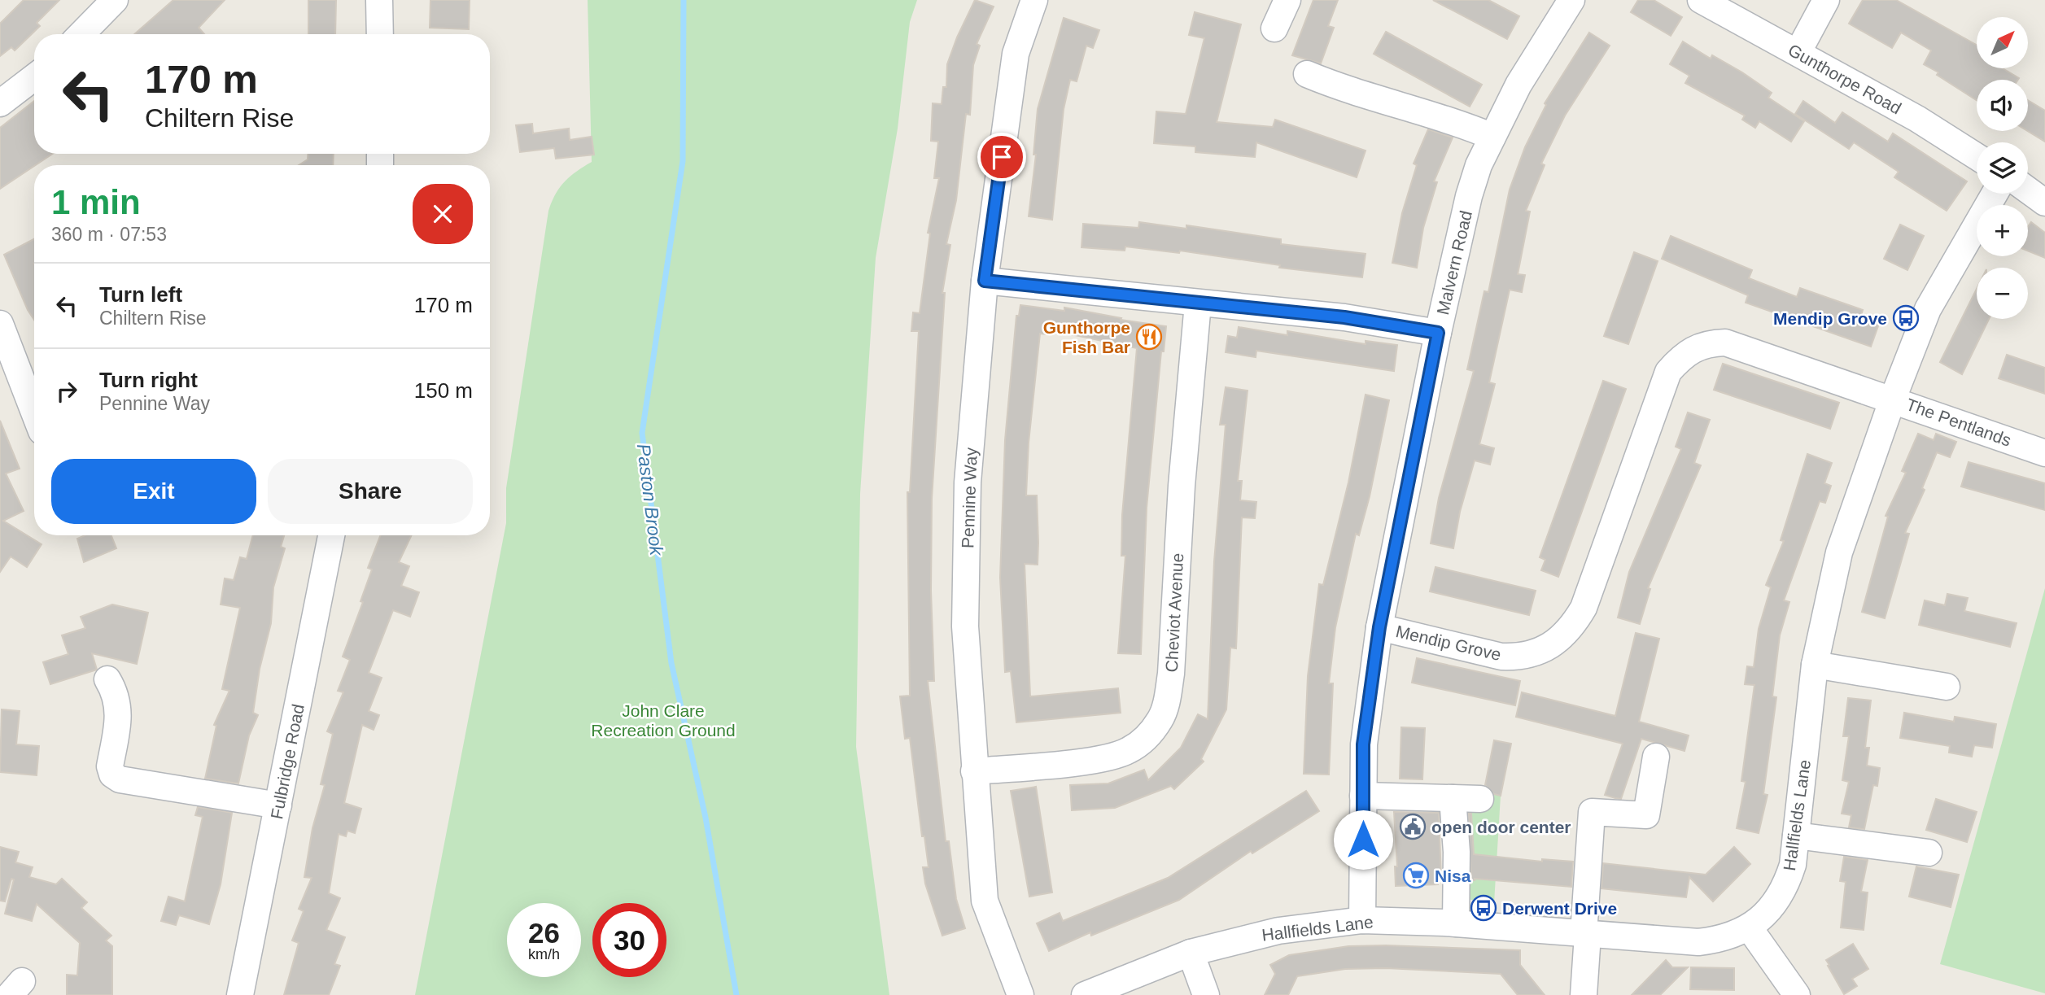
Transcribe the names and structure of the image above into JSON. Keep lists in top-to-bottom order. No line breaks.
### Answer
{"streets":{"street":["Gunthorpe Road","Malvern Road","The Pentlands","Pennine Way","Cheviot Avenue","Mendip Grove","Fulbridge Road","Hallfields Lane"]},"crossings":[["Malvern Road","Mendip Grove"],["Malvern Road","Hallfields Lane"],["The Pentlands","Mendip Grove"],["The Pentlands","Hallfields Lane"],["Pennine Way","Cheviot Avenue"],["Mendip Grove","Hallfields Lane"]],"water":["Paston Brook"],"parks":["John Clare Recreation Ground"],"places":{"bus stop":["Mendip Grove","Derwent Drive"],"restaurant":["Gunthorpe Fish Bar"],"public building":["open door center"],"supermarket":["Nisa"]},"north":"top right","page":{"map_buttons":["+","−"],"turn":["170 m","Chiltern Rise"],"heading":["1 min","360 m · 07:53"],"list":[{"name":"Turn left","note":"Chiltern Rise","value":"170 m"},{"name":"Turn right","note":"Pennine Way","value":"150 m"}],"buttons":["Exit","Share"],"speed":"26 km/h","limit":"30"}}
